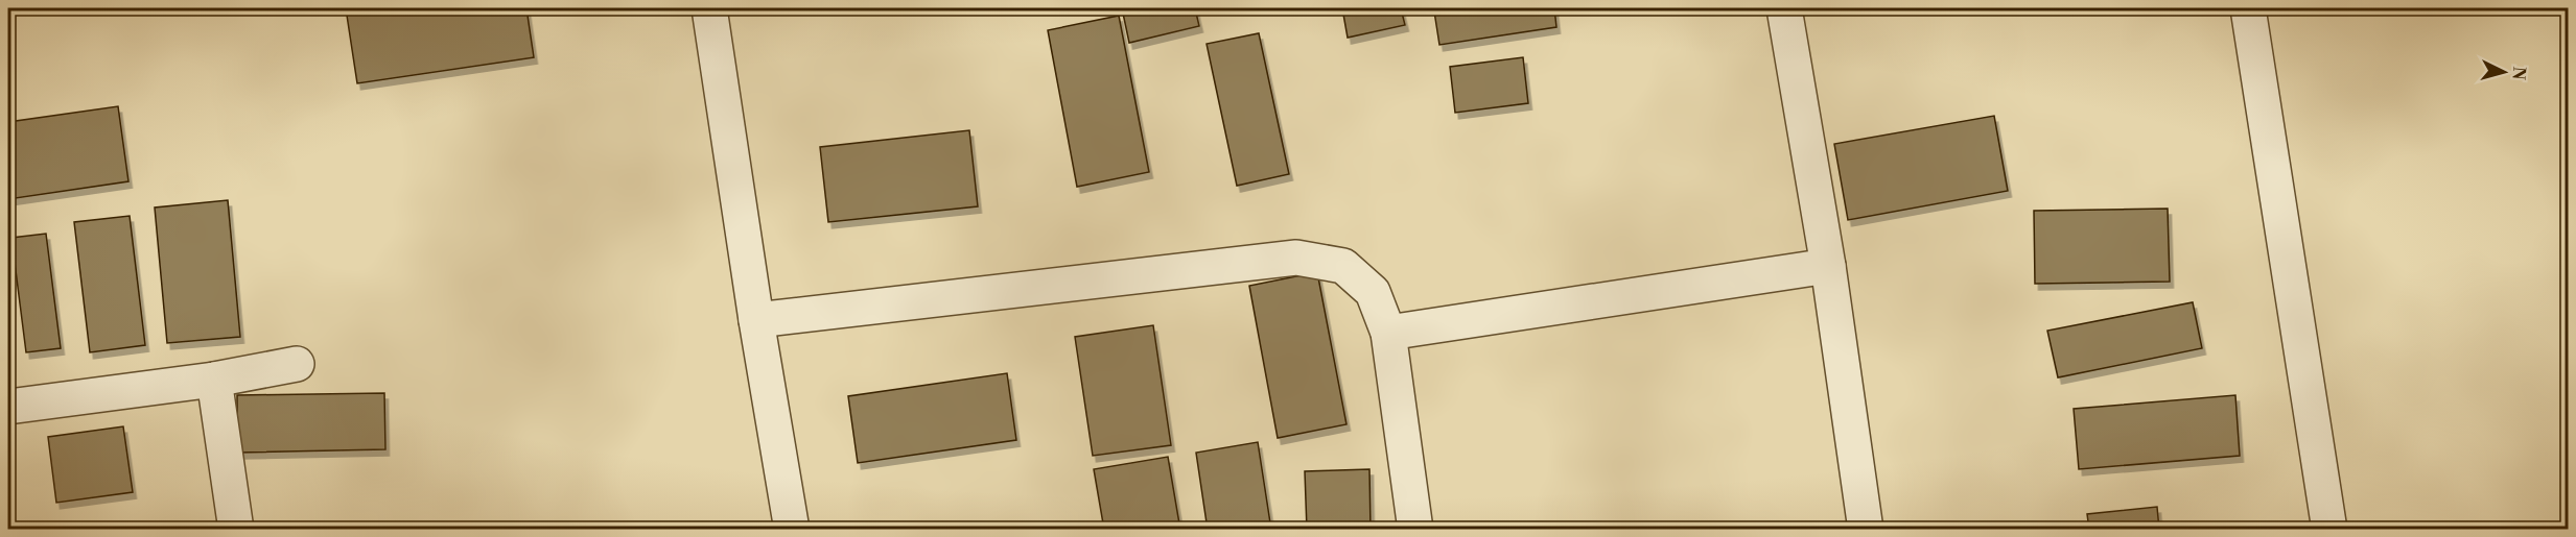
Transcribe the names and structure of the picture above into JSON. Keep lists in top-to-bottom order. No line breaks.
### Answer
{"north":"right"}
